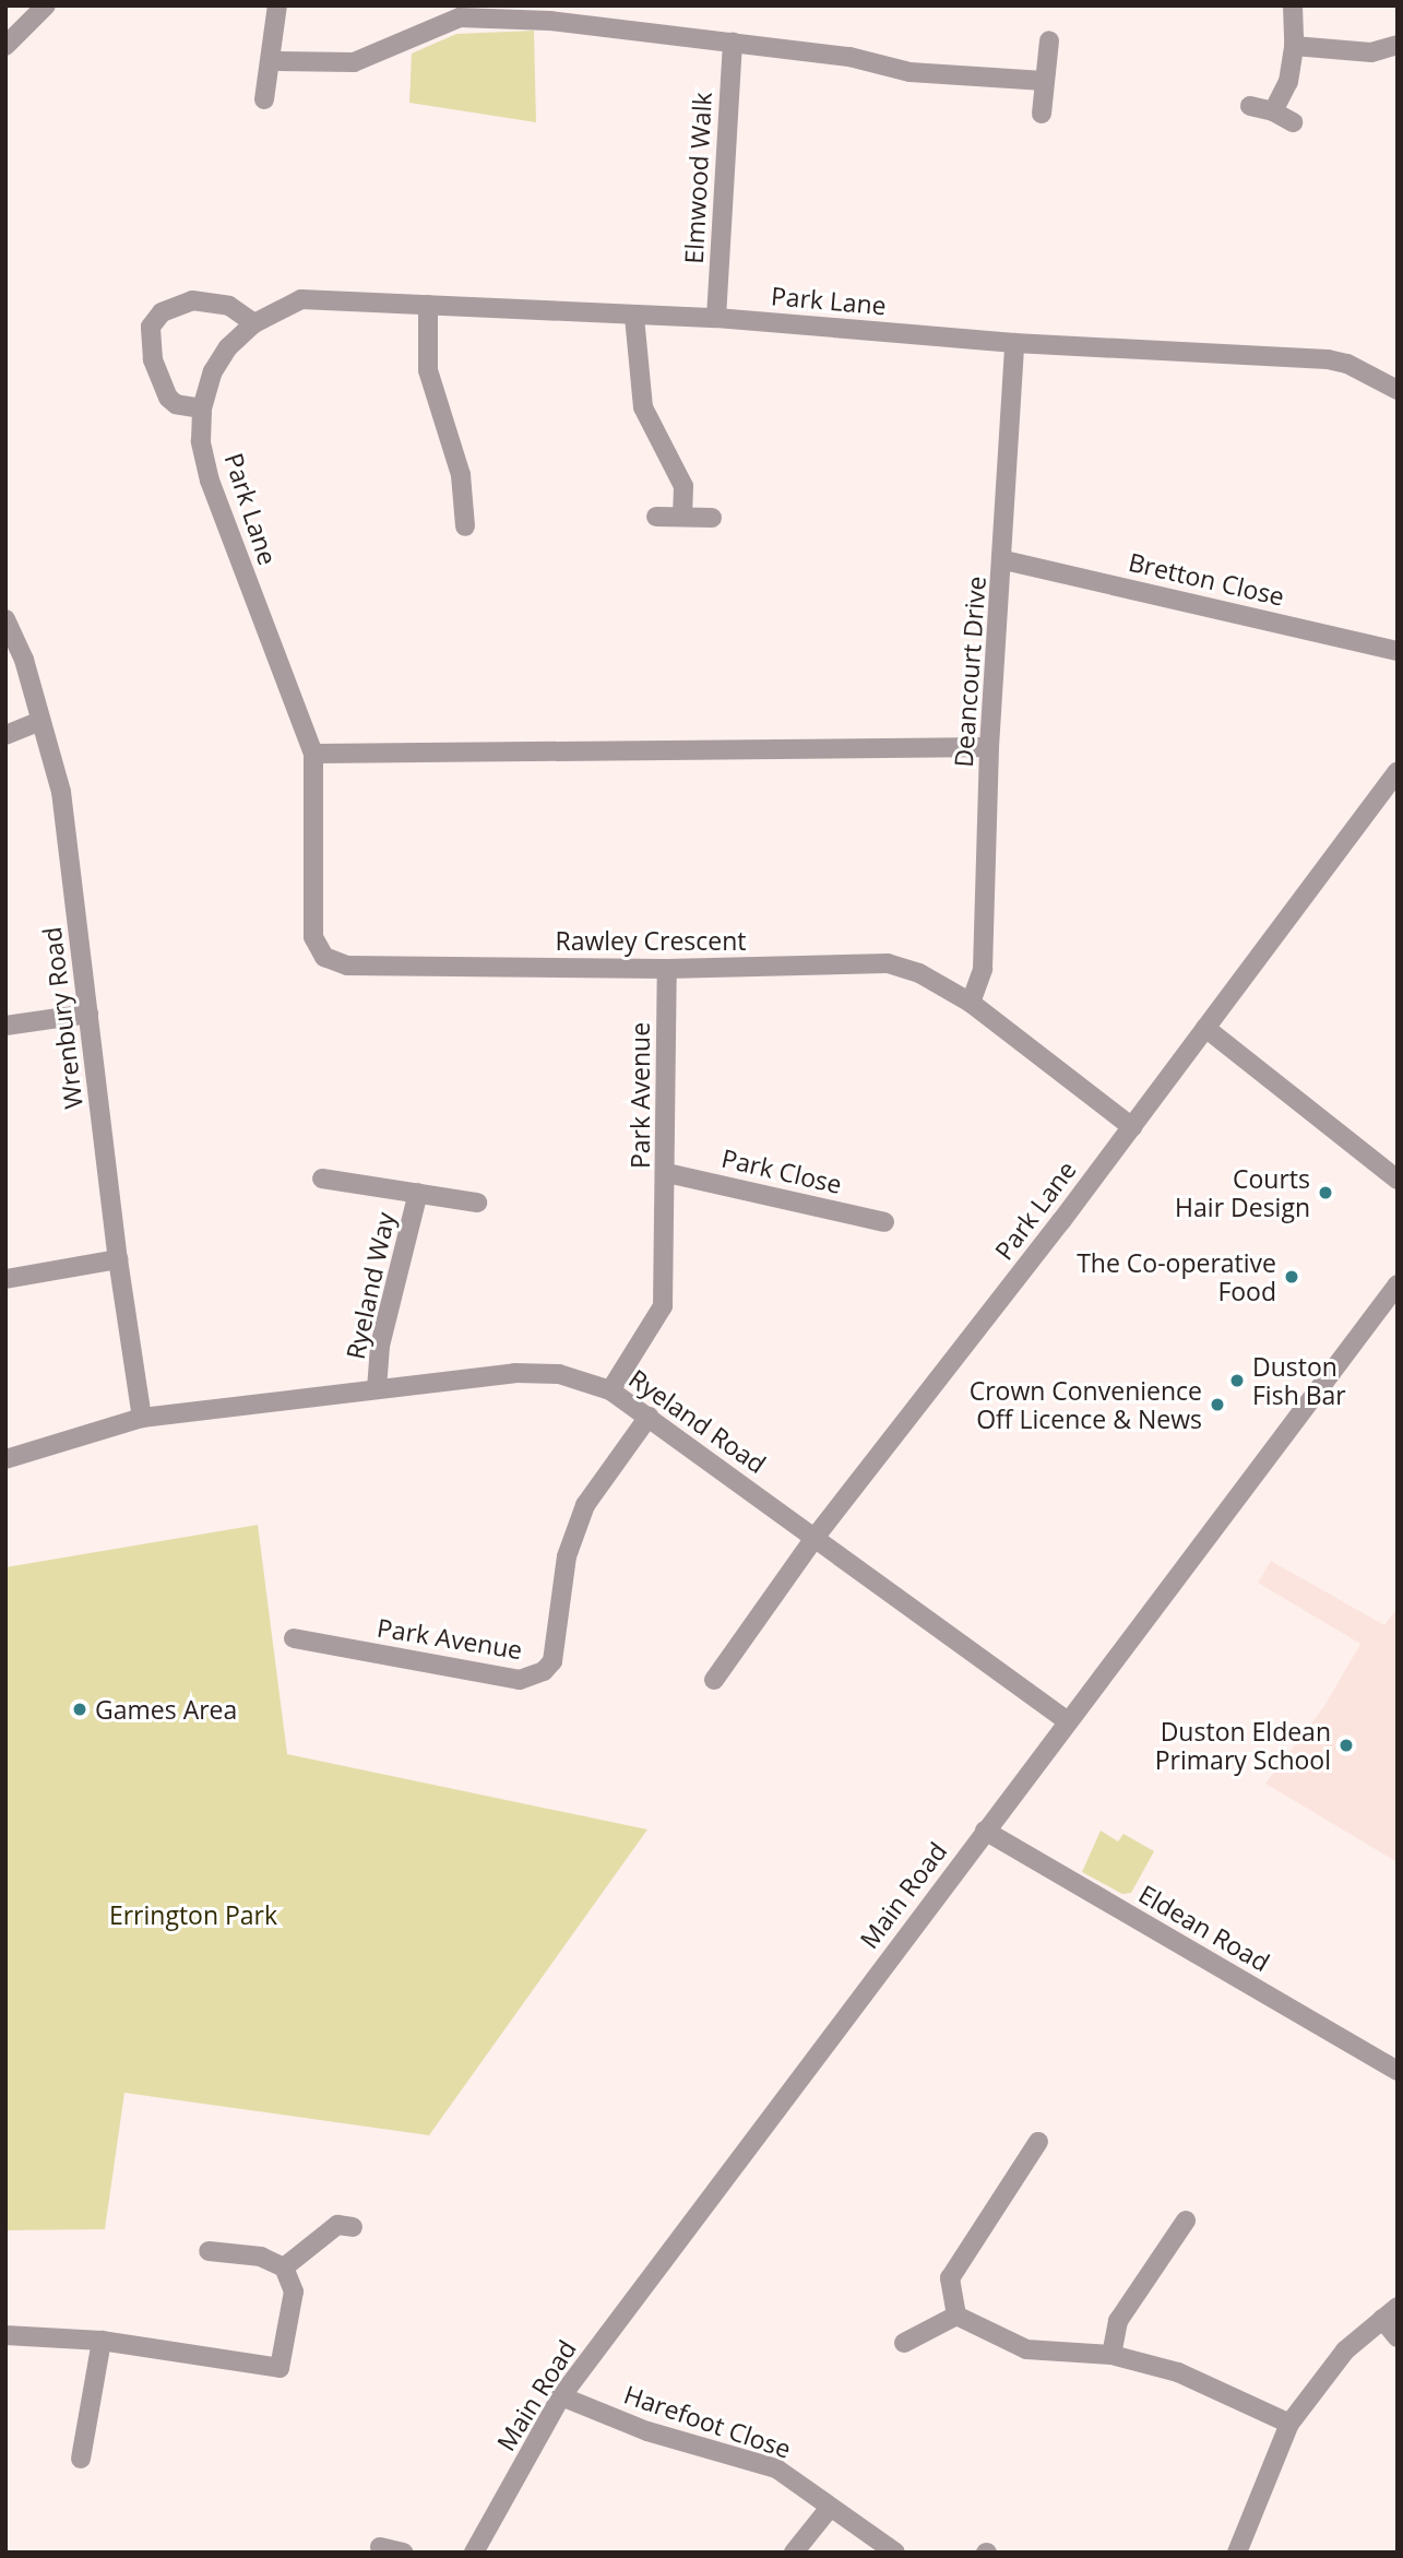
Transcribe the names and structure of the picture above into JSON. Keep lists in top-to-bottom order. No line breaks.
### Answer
{"streets":{"street":["Elmwood Walk","Park Lane","Bretton Close","Deancourt Drive","Rawley Crescent","Wrenbury Road","Park Avenue","Park Close","Ryeland Way","Ryeland Road","Main Road","Eldean Road","Harefoot Close"]},"crossings":[["Elmwood Walk","Park Lane"],["Park Lane","Deancourt Drive"],["Park Lane","Rawley Crescent"],["Park Lane","Ryeland Road"],["Bretton Close","Deancourt Drive"],["Deancourt Drive","Rawley Crescent"],["Rawley Crescent","Park Avenue"],["Wrenbury Road","Ryeland Road"],["Park Avenue","Park Close"],["Park Avenue","Ryeland Road"],["Ryeland Way","Ryeland Road"],["Ryeland Road","Main Road"],["Main Road","Eldean Road"],["Main Road","Harefoot Close"]],"parks":["Errington Park"],"places":["Courts Hair Design","The Co-operative Food","Duston Fish Bar","Crown Convenience Off Licence & News","Games Area","Duston Eldean Primary School"]}
